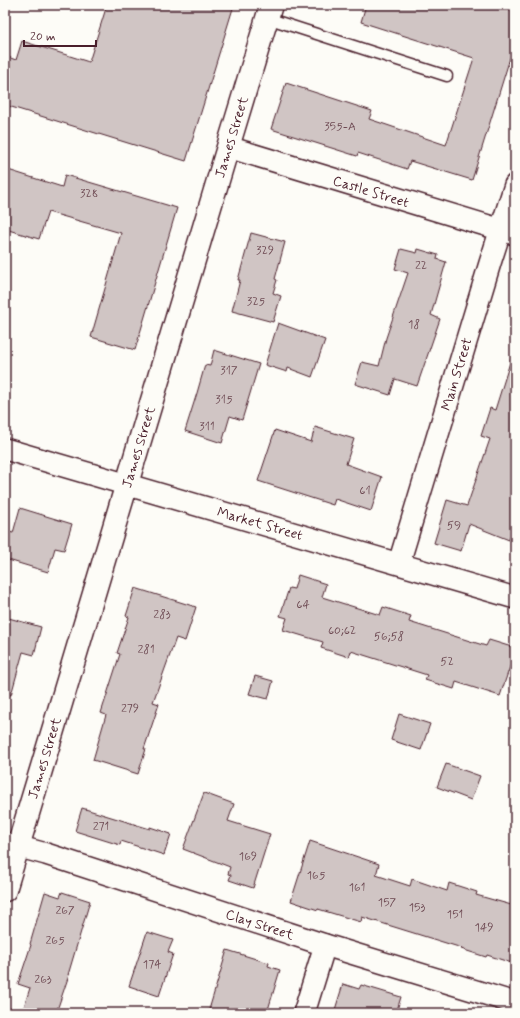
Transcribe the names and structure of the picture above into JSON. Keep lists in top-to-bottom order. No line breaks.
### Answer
{"streets":{"street":["James Street","Castle Street","Main Street","Market Street","Clay Street"]},"crossings":[["James Street","Castle Street"],["James Street","Market Street"],["James Street","Clay Street"],["Castle Street","Main Street"],["Main Street","Market Street"]],"house_numbers":["355-A","328","329","22","325","18","317","315","311","61","59","64","283","60;62","56;58","281","52","279","271","169","165","161","157","153","267","151","149","265","174","263"],"scale_bar":"20 m"}
